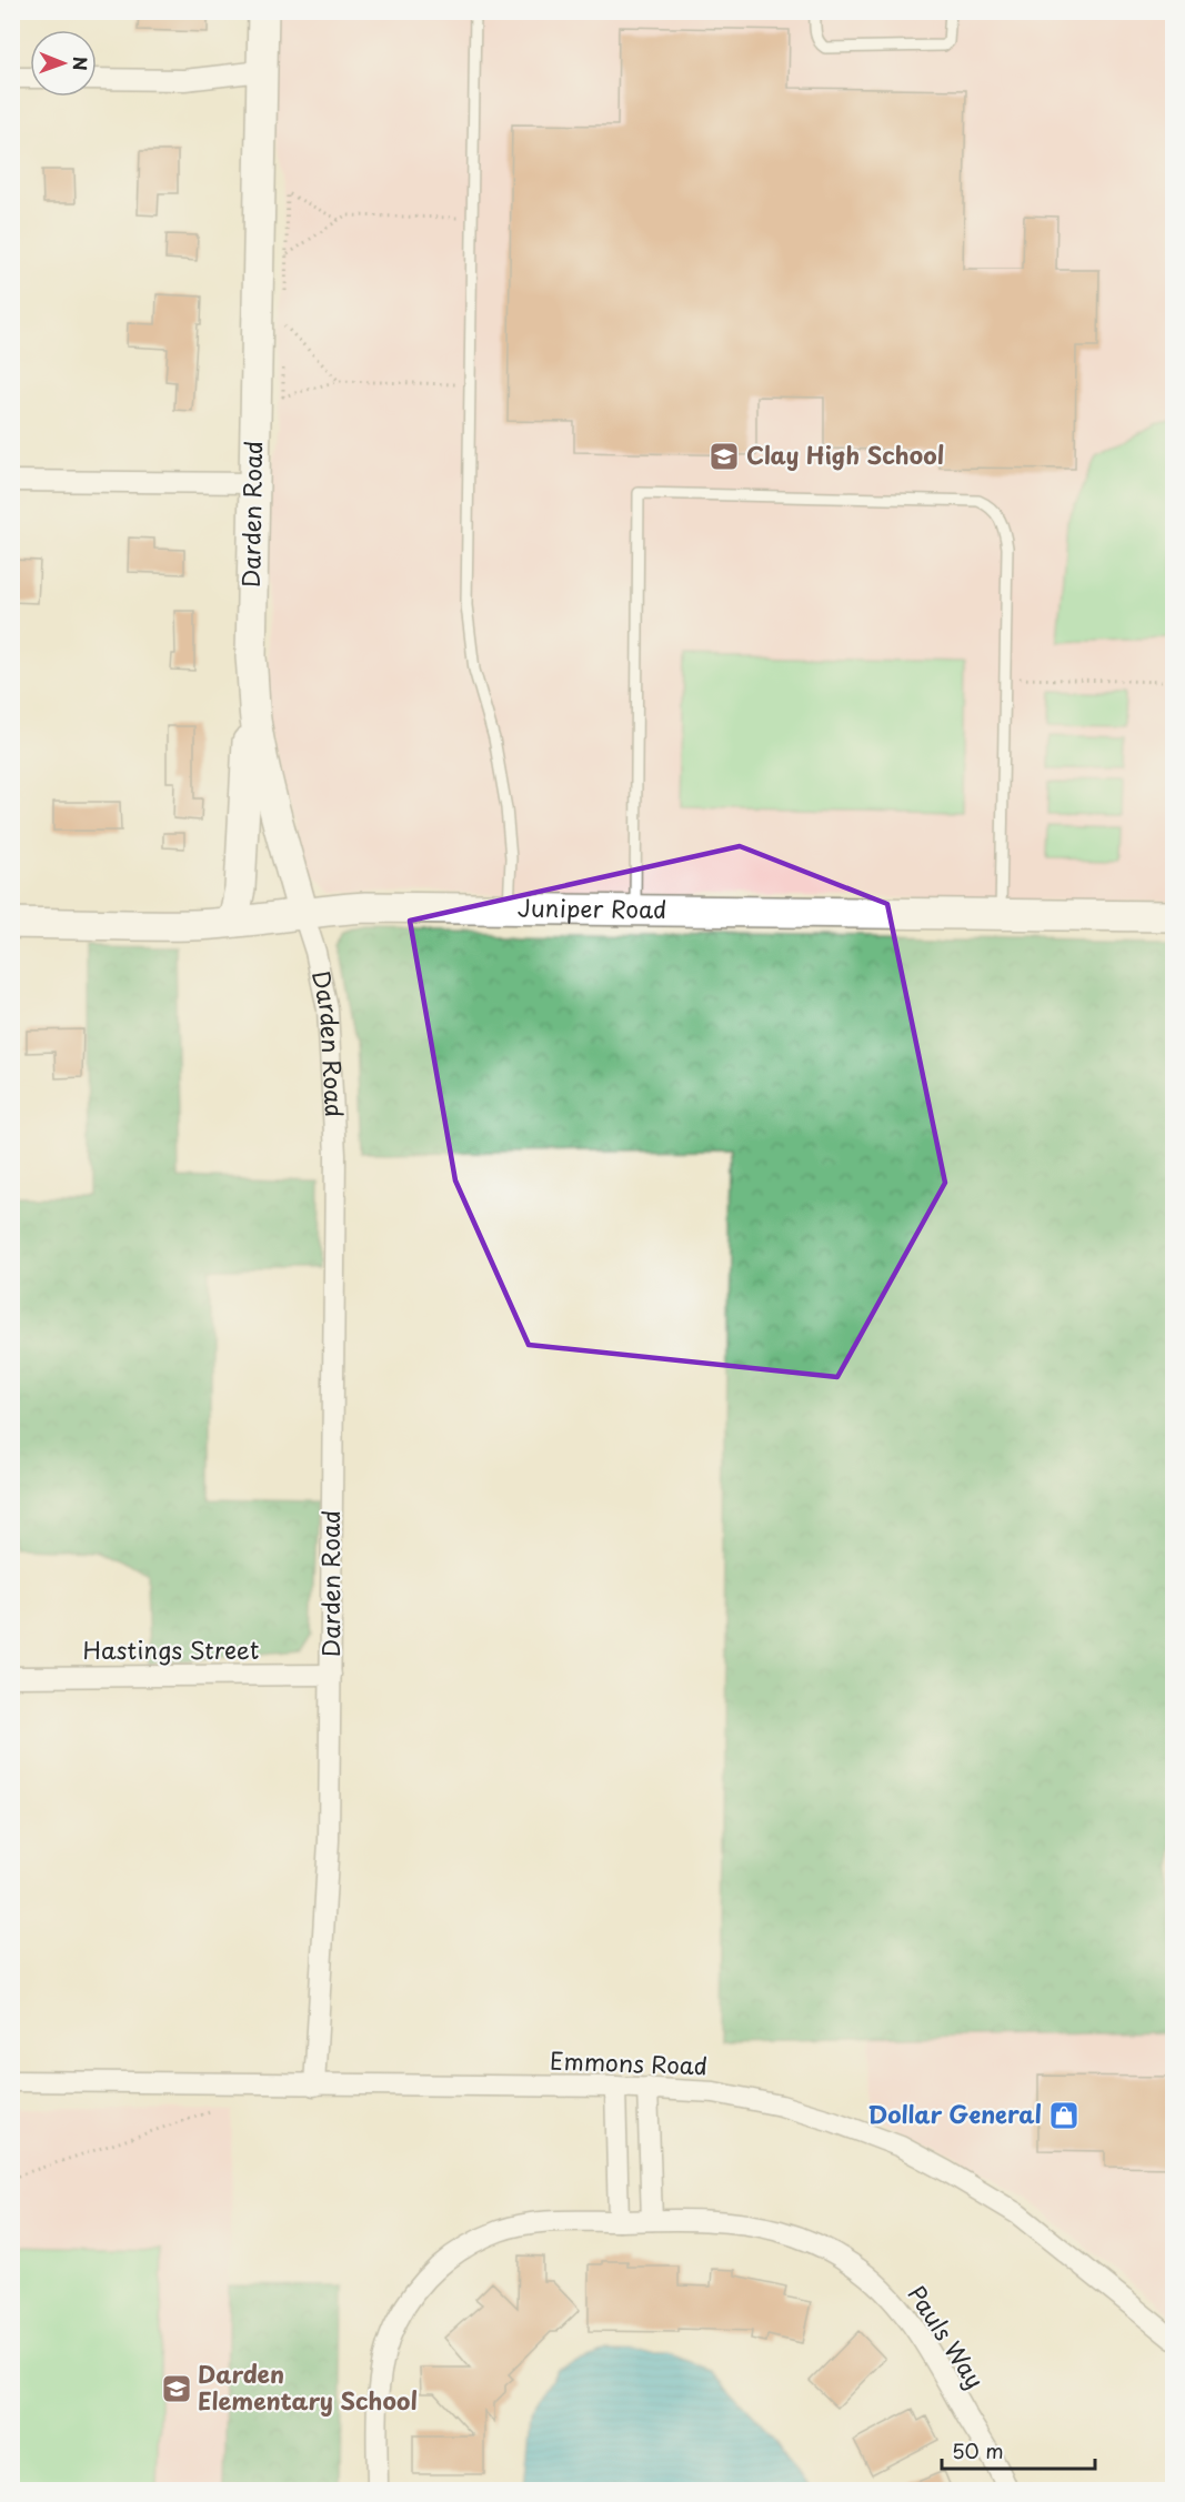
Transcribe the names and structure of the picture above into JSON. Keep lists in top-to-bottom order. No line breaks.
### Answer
{"streets":{"street":["Darden Road","Juniper Road","Hastings Street","Emmons Road","Pauls Way"]},"crossings":[["Darden Road","Juniper Road"],["Darden Road","Hastings Street"],["Darden Road","Emmons Road"]],"places":{"school or university":["Clay High School","Darden Elementary School"],"shop":["Dollar General"]},"scale_bar":"50 m","north":"right"}
